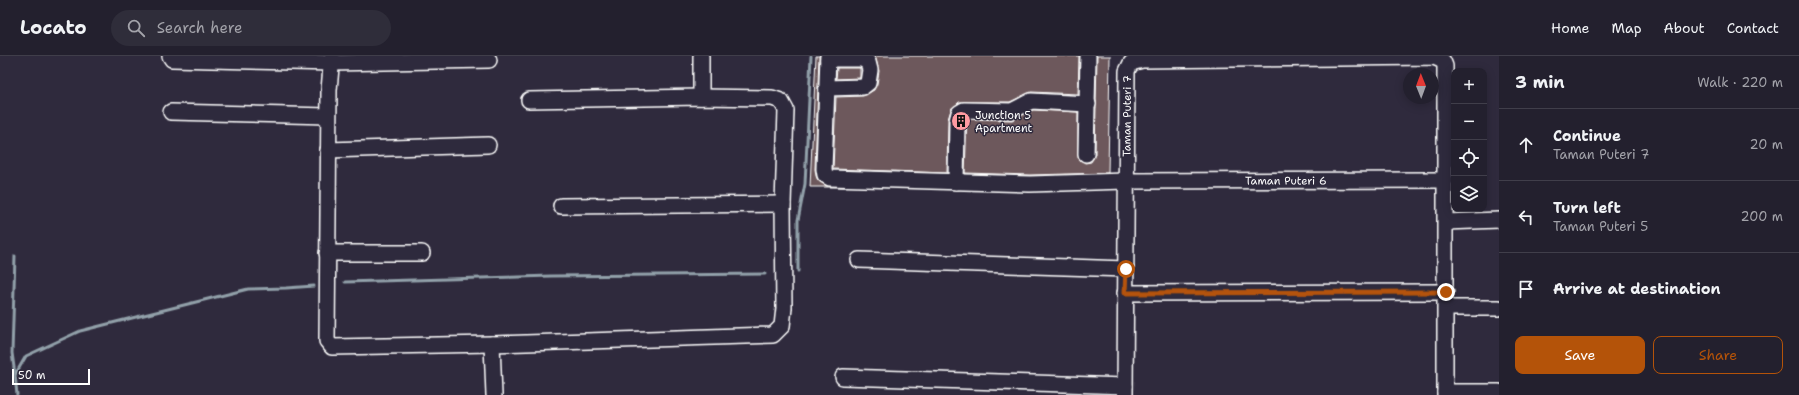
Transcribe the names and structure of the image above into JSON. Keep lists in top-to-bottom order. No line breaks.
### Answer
{"streets":{"street":["Taman Puteri 7","Taman Puteri 6"]},"crossings":[["Taman Puteri 7","Taman Puteri 6"]],"places":{"building":["Junction 5 Apartment"]},"scale_bar":"50 m","north":"top","page":{"header":"Locato","search":"Search here","nav":["Home","Map","About","Contact"],"heading":["3 min","Walk · 220 m"],"map_buttons":["+","−"],"list":[["Continue","Taman Puteri 7","20 m"],["Turn left","Taman Puteri 5","200 m"],"Arrive at destination"],"buttons":["Save","Share"],"scale":"50 m"}}
